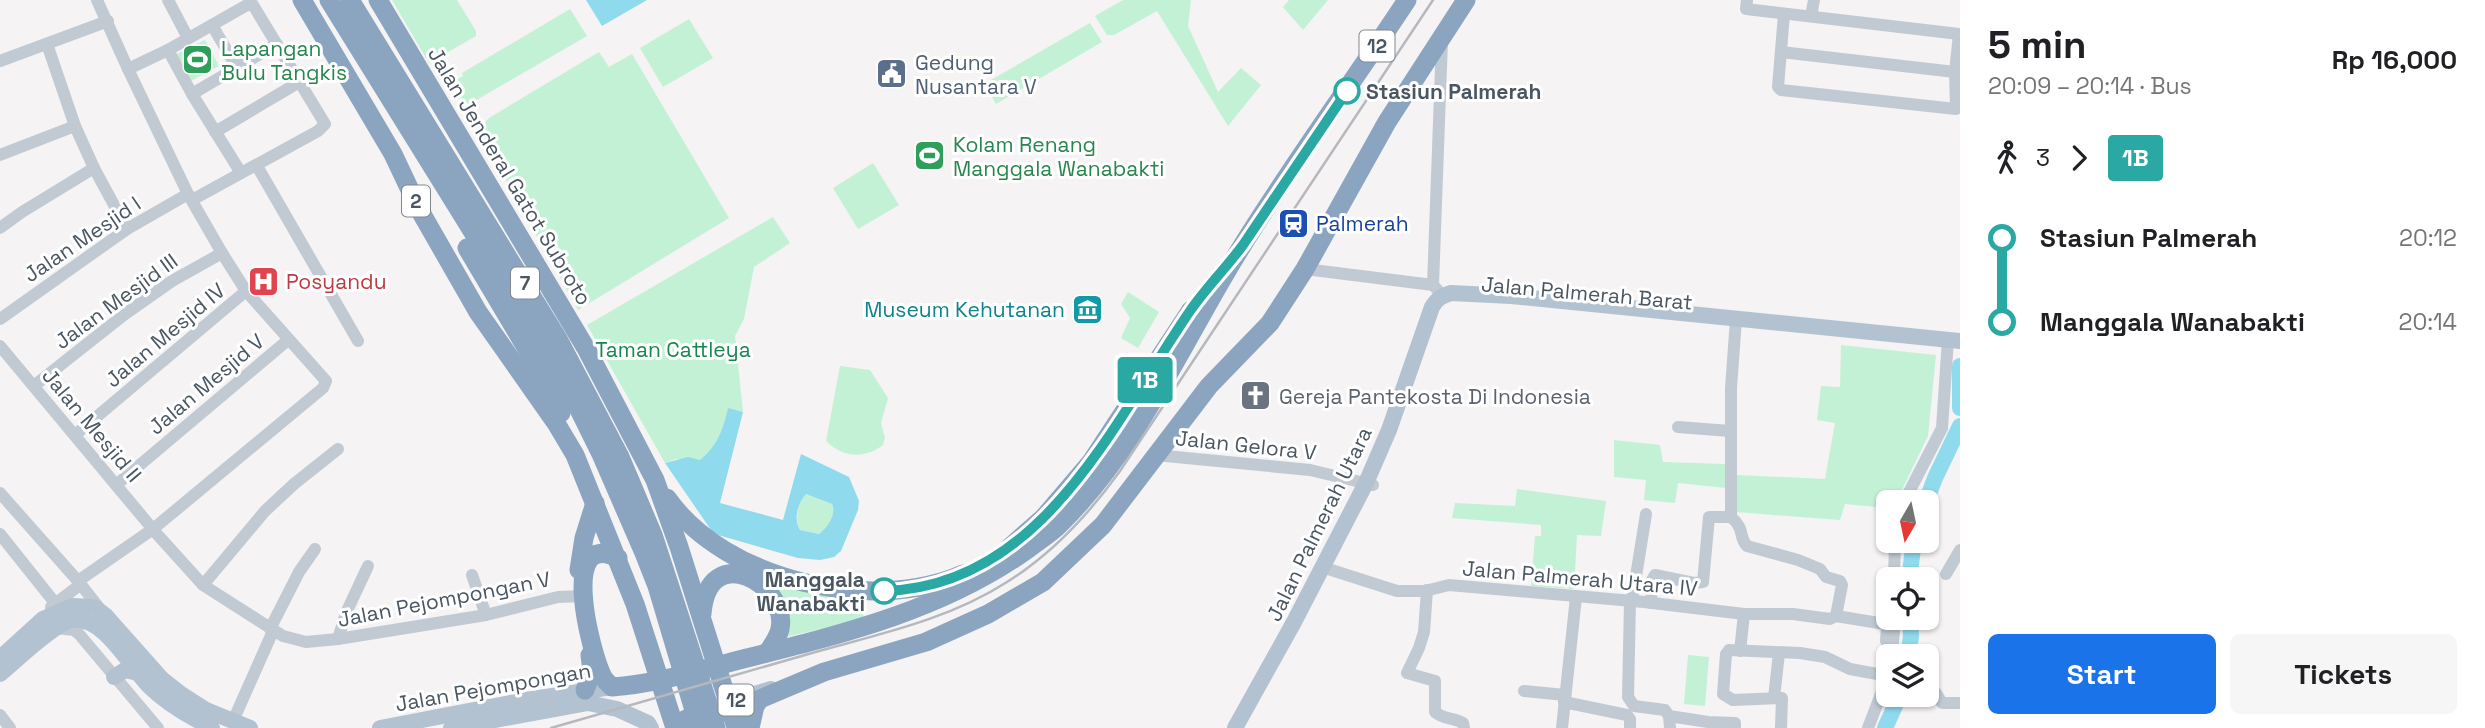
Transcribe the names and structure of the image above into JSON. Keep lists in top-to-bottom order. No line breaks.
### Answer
{"streets":{"highway":["12","Jalan Jenderal Gatot Subroto","2","7"],"main road":["Jalan Palmerah Barat","Jalan Palmerah Utara","Jalan Pejompongan"],"street":["Jalan Mesjid I","Jalan Mesjid III","Jalan Mesjid IV","Jalan Mesjid V","Jalan Mesjid II","Jalan Gelora V","Jalan Palmerah Utara IV","Jalan Pejompongan V"]},"crossings":[["12","Jalan Gelora V"],["12","Jalan Pejompongan"],["Jalan Palmerah Barat","Jalan Palmerah Utara"],["Jalan Mesjid III","Jalan Mesjid II"],["Jalan Mesjid IV","Jalan Mesjid II"],["Jalan Mesjid V","Jalan Mesjid II"],["Jalan Mesjid II","Jalan Pejompongan V"],["Jalan Gelora V","Jalan Palmerah Utara"],["Jalan Palmerah Utara","Jalan Palmerah Utara IV"]],"parks":["Taman Cattleya"],"places":{"sports":["Lapangan Bulu Tangkis","Kolam Renang Manggala Wanabakti"],"public building":["Gedung Nusantara V"],"other":["Stasiun Palmerah","Manggala Wanabakti"],"station":["Palmerah"],"hospital":["Posyandu"],"museum":["Museum Kehutanan"],"church":["Gereja Pantekosta Di Indonesia"]},"lines":["bus line 1B"],"north":"bottom","page":{"on_map":"1B","heading":["5 min","20:09 – 20:14 · Bus","Rp 16,000"],"legs":["3","1B"],"list":[{"name":"Stasiun Palmerah","value":"20:12"},{"name":"Manggala Wanabakti","value":"20:14"}],"buttons":["Start","Tickets"]}}
